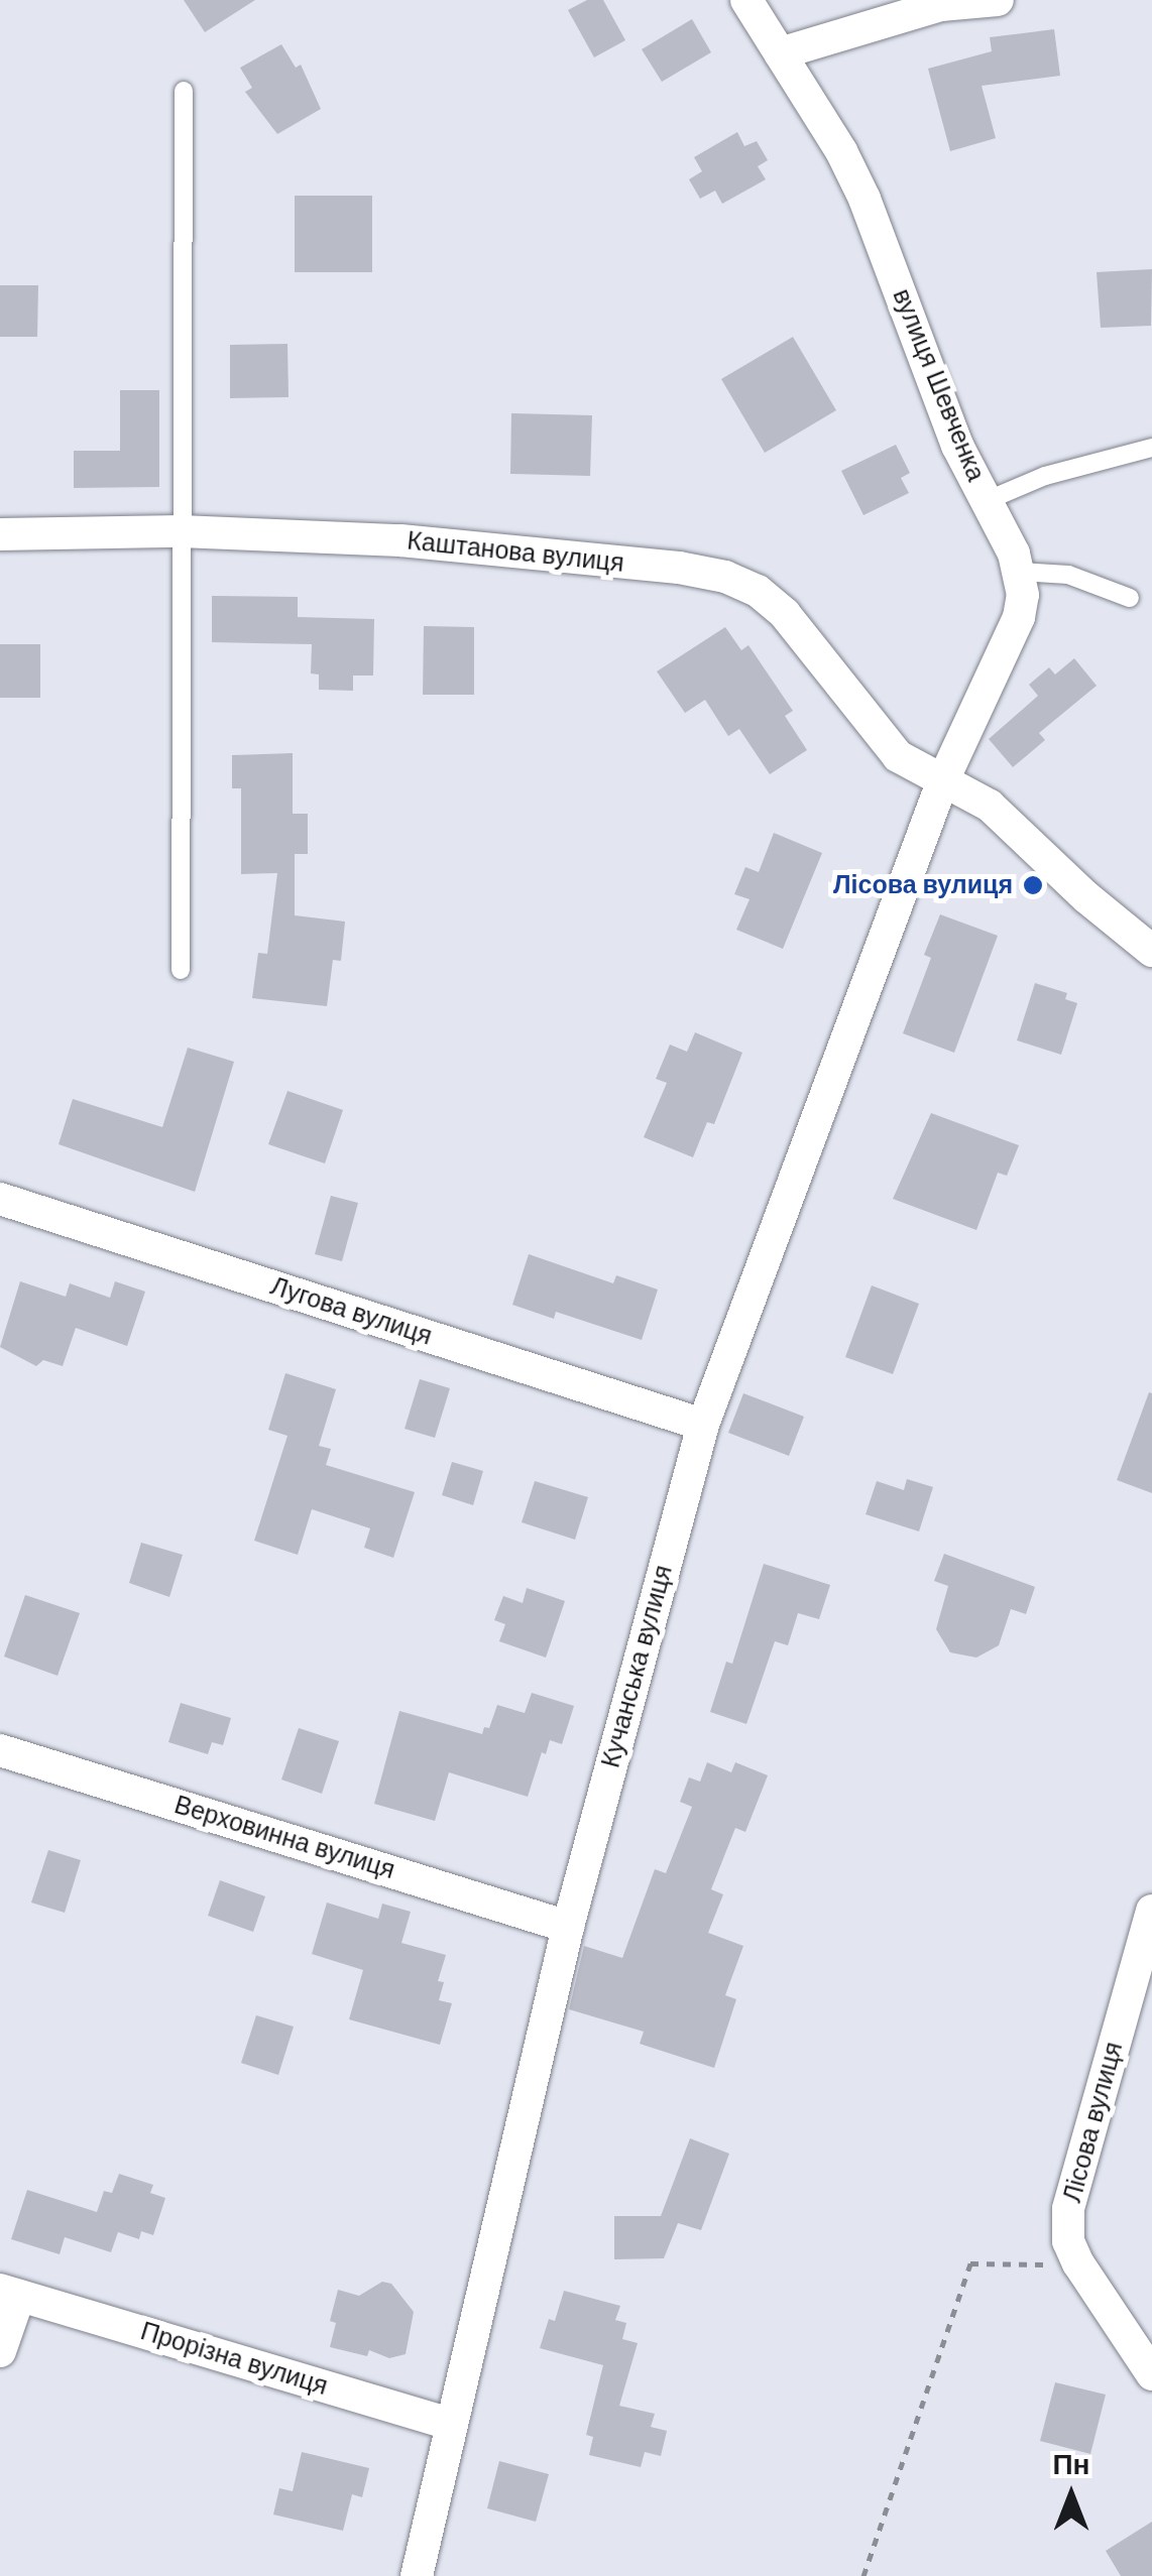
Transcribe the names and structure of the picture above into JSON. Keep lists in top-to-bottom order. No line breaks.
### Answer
{"streets":{"street":["вулиця Шевченка","Каштанова вулиця","Лугова вулиця","Кучанська вулиця","Верховинна вулиця","Лісова вулиця","Прорізна вулиця"]},"crossings":[["вулиця Шевченка","Каштанова вулиця"],["вулиця Шевченка","Кучанська вулиця"],["Каштанова вулиця","Кучанська вулиця"],["Лугова вулиця","Кучанська вулиця"],["Кучанська вулиця","Верховинна вулиця"],["Кучанська вулиця","Прорізна вулиця"]],"places":["Лісова вулиця"],"north":"top"}
